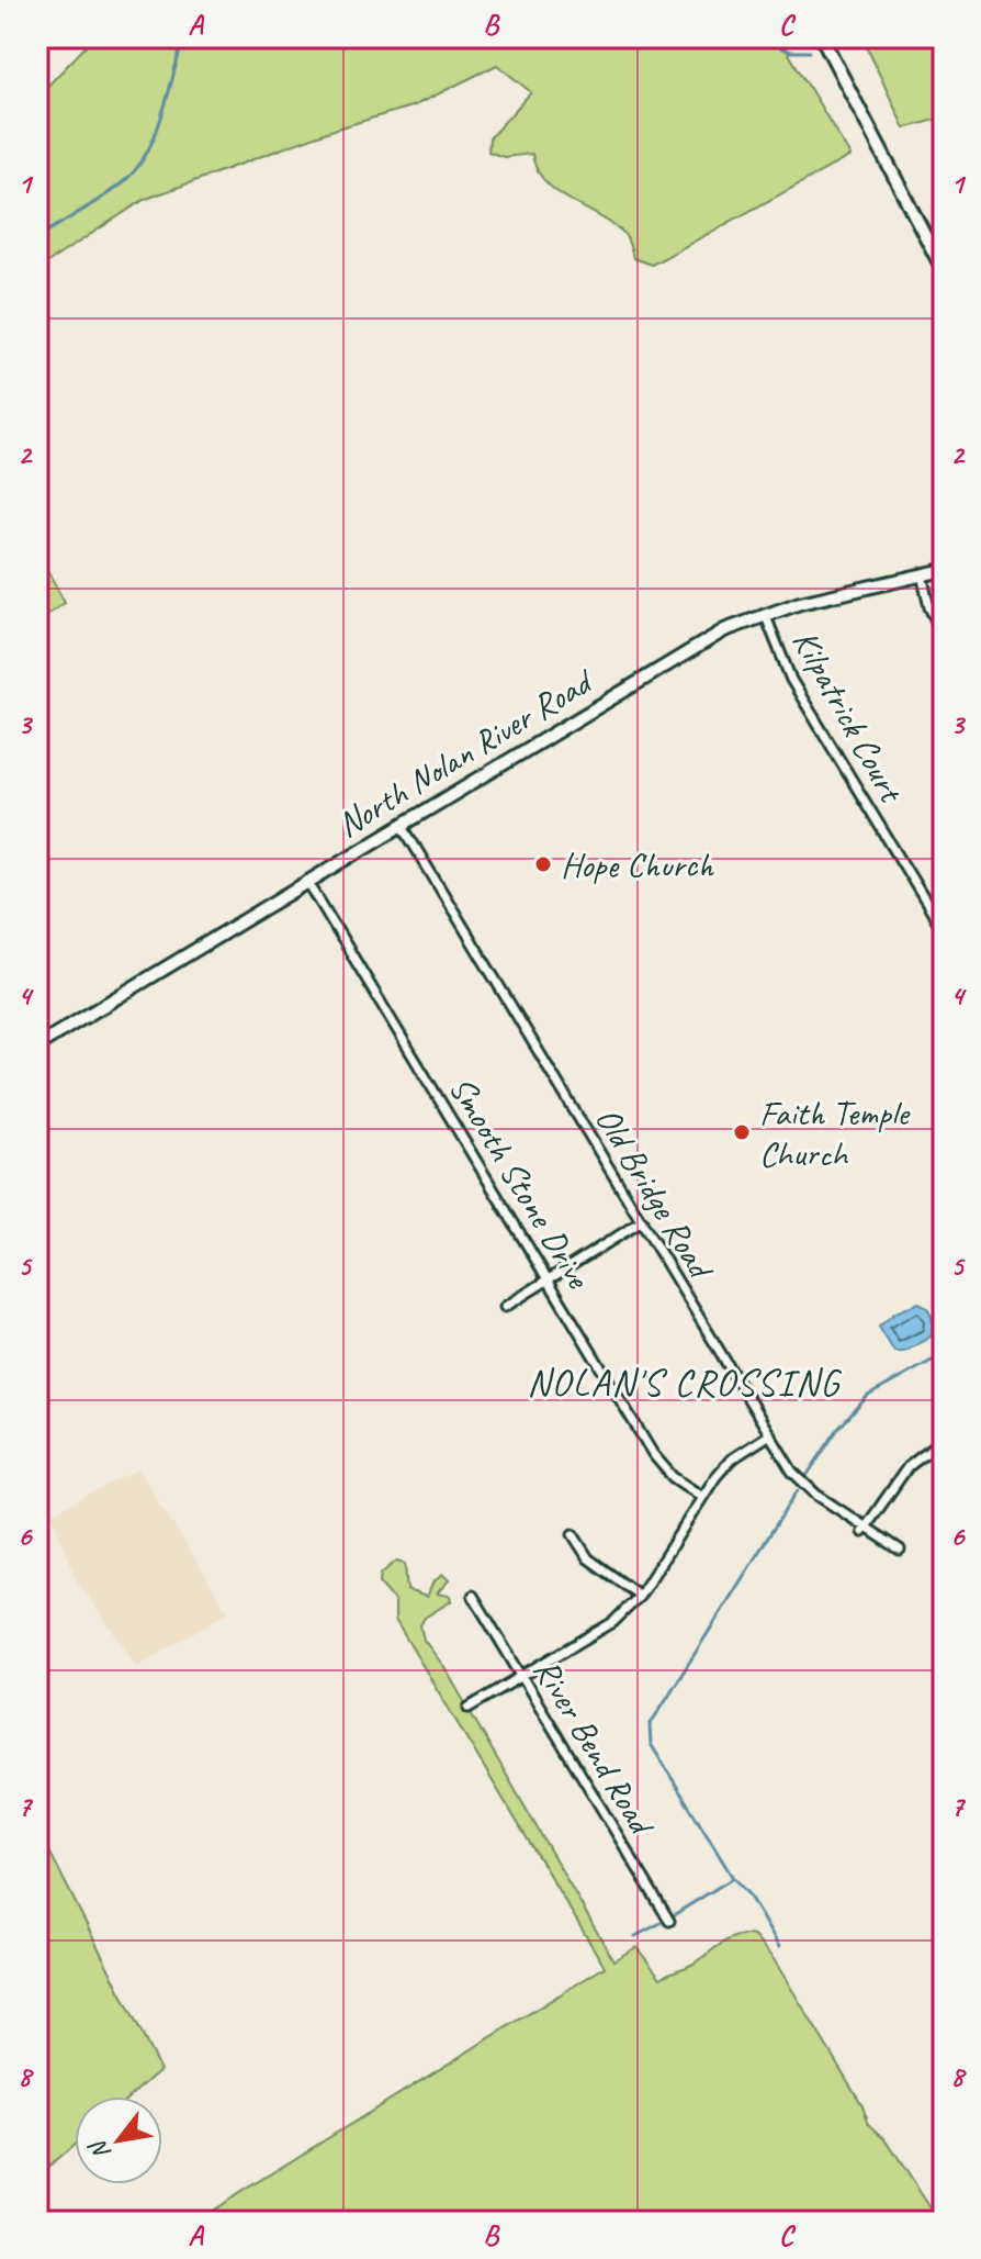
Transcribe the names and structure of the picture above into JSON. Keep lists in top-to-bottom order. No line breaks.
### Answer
{"streets":{"main road":["North Nolan River Road"],"street":["Kilpatrick Court","Smooth Stone Drive","Old Bridge Road","River Bend Road"]},"crossings":[["Kilpatrick Court","North Nolan River Road"],["North Nolan River Road","Smooth Stone Drive"],["North Nolan River Road","Old Bridge Road"]],"districts":["NOLAN'S CROSSING"],"places":["Hope Church","Faith Temple Church"],"north":"bottom left","grid":{"columns":["A","B","C"],"rows":["1","2","3","4","5","6","7","8"]}}
